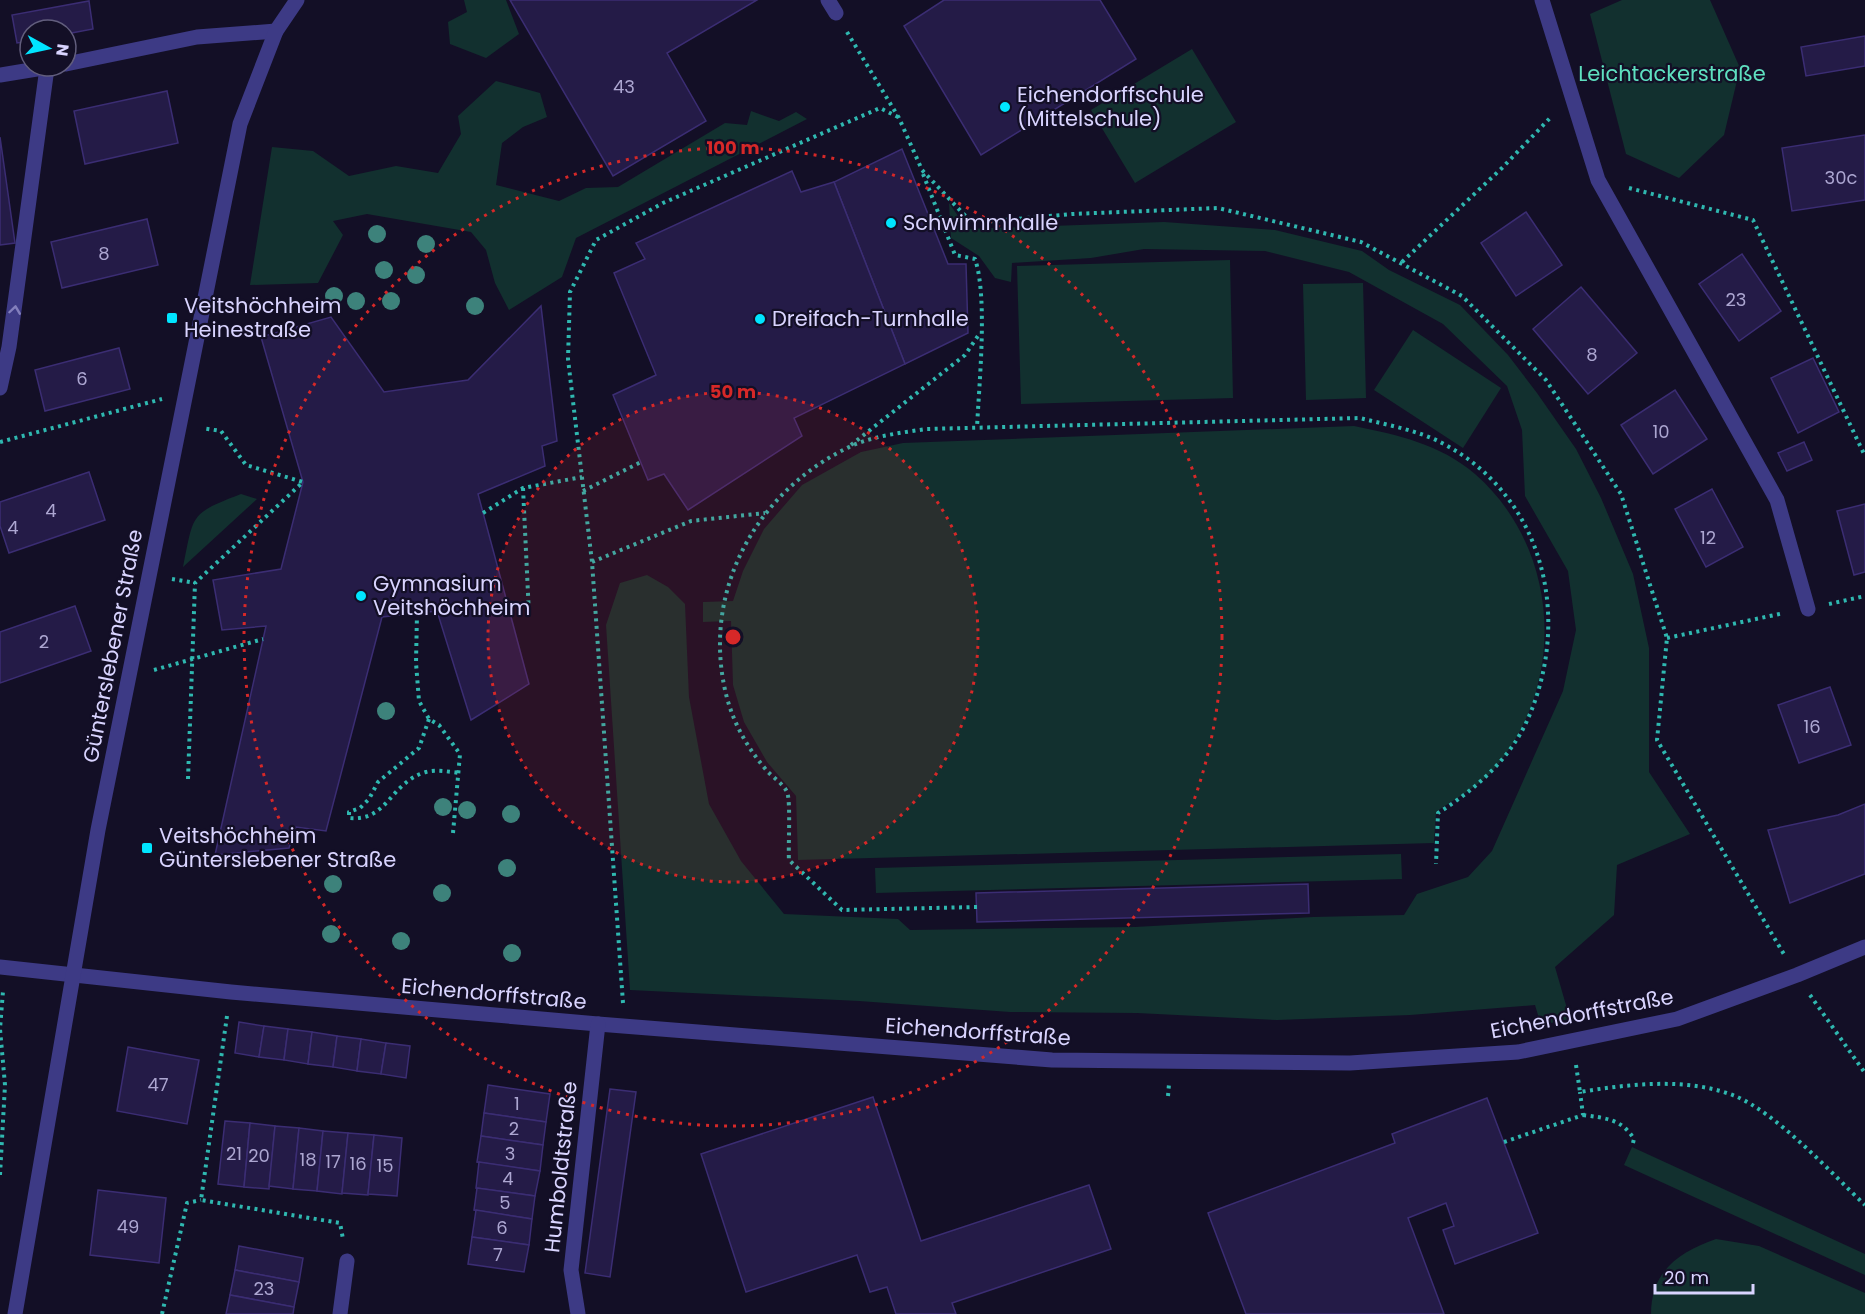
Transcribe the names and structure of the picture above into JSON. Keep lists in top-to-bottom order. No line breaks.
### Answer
{"streets":{"street":["Günterslebener Straße","Eichendorffstraße","Humboldtstraße"]},"crossings":[["Günterslebener Straße","Eichendorffstraße"],["Eichendorffstraße","Humboldtstraße"]],"parks":["Leichtackerstraße"],"places":{"other":["Eichendorffschule (Mittelschule)","Schwimmhalle","Dreifach-Turnhalle","Gymnasium Veitshöchheim"],"transit":["Veitshöchheim Heinestraße","Veitshöchheim Günterslebener Straße"]},"house_numbers":["43","30c","8","23","8","6","10","4","4","12","2","16","47","1","2","21","3","20","18","17","16","15","4","5","49","6","7","23"],"scale_bar":"20 m","north":"right","rings":["100 m","50 m"]}
